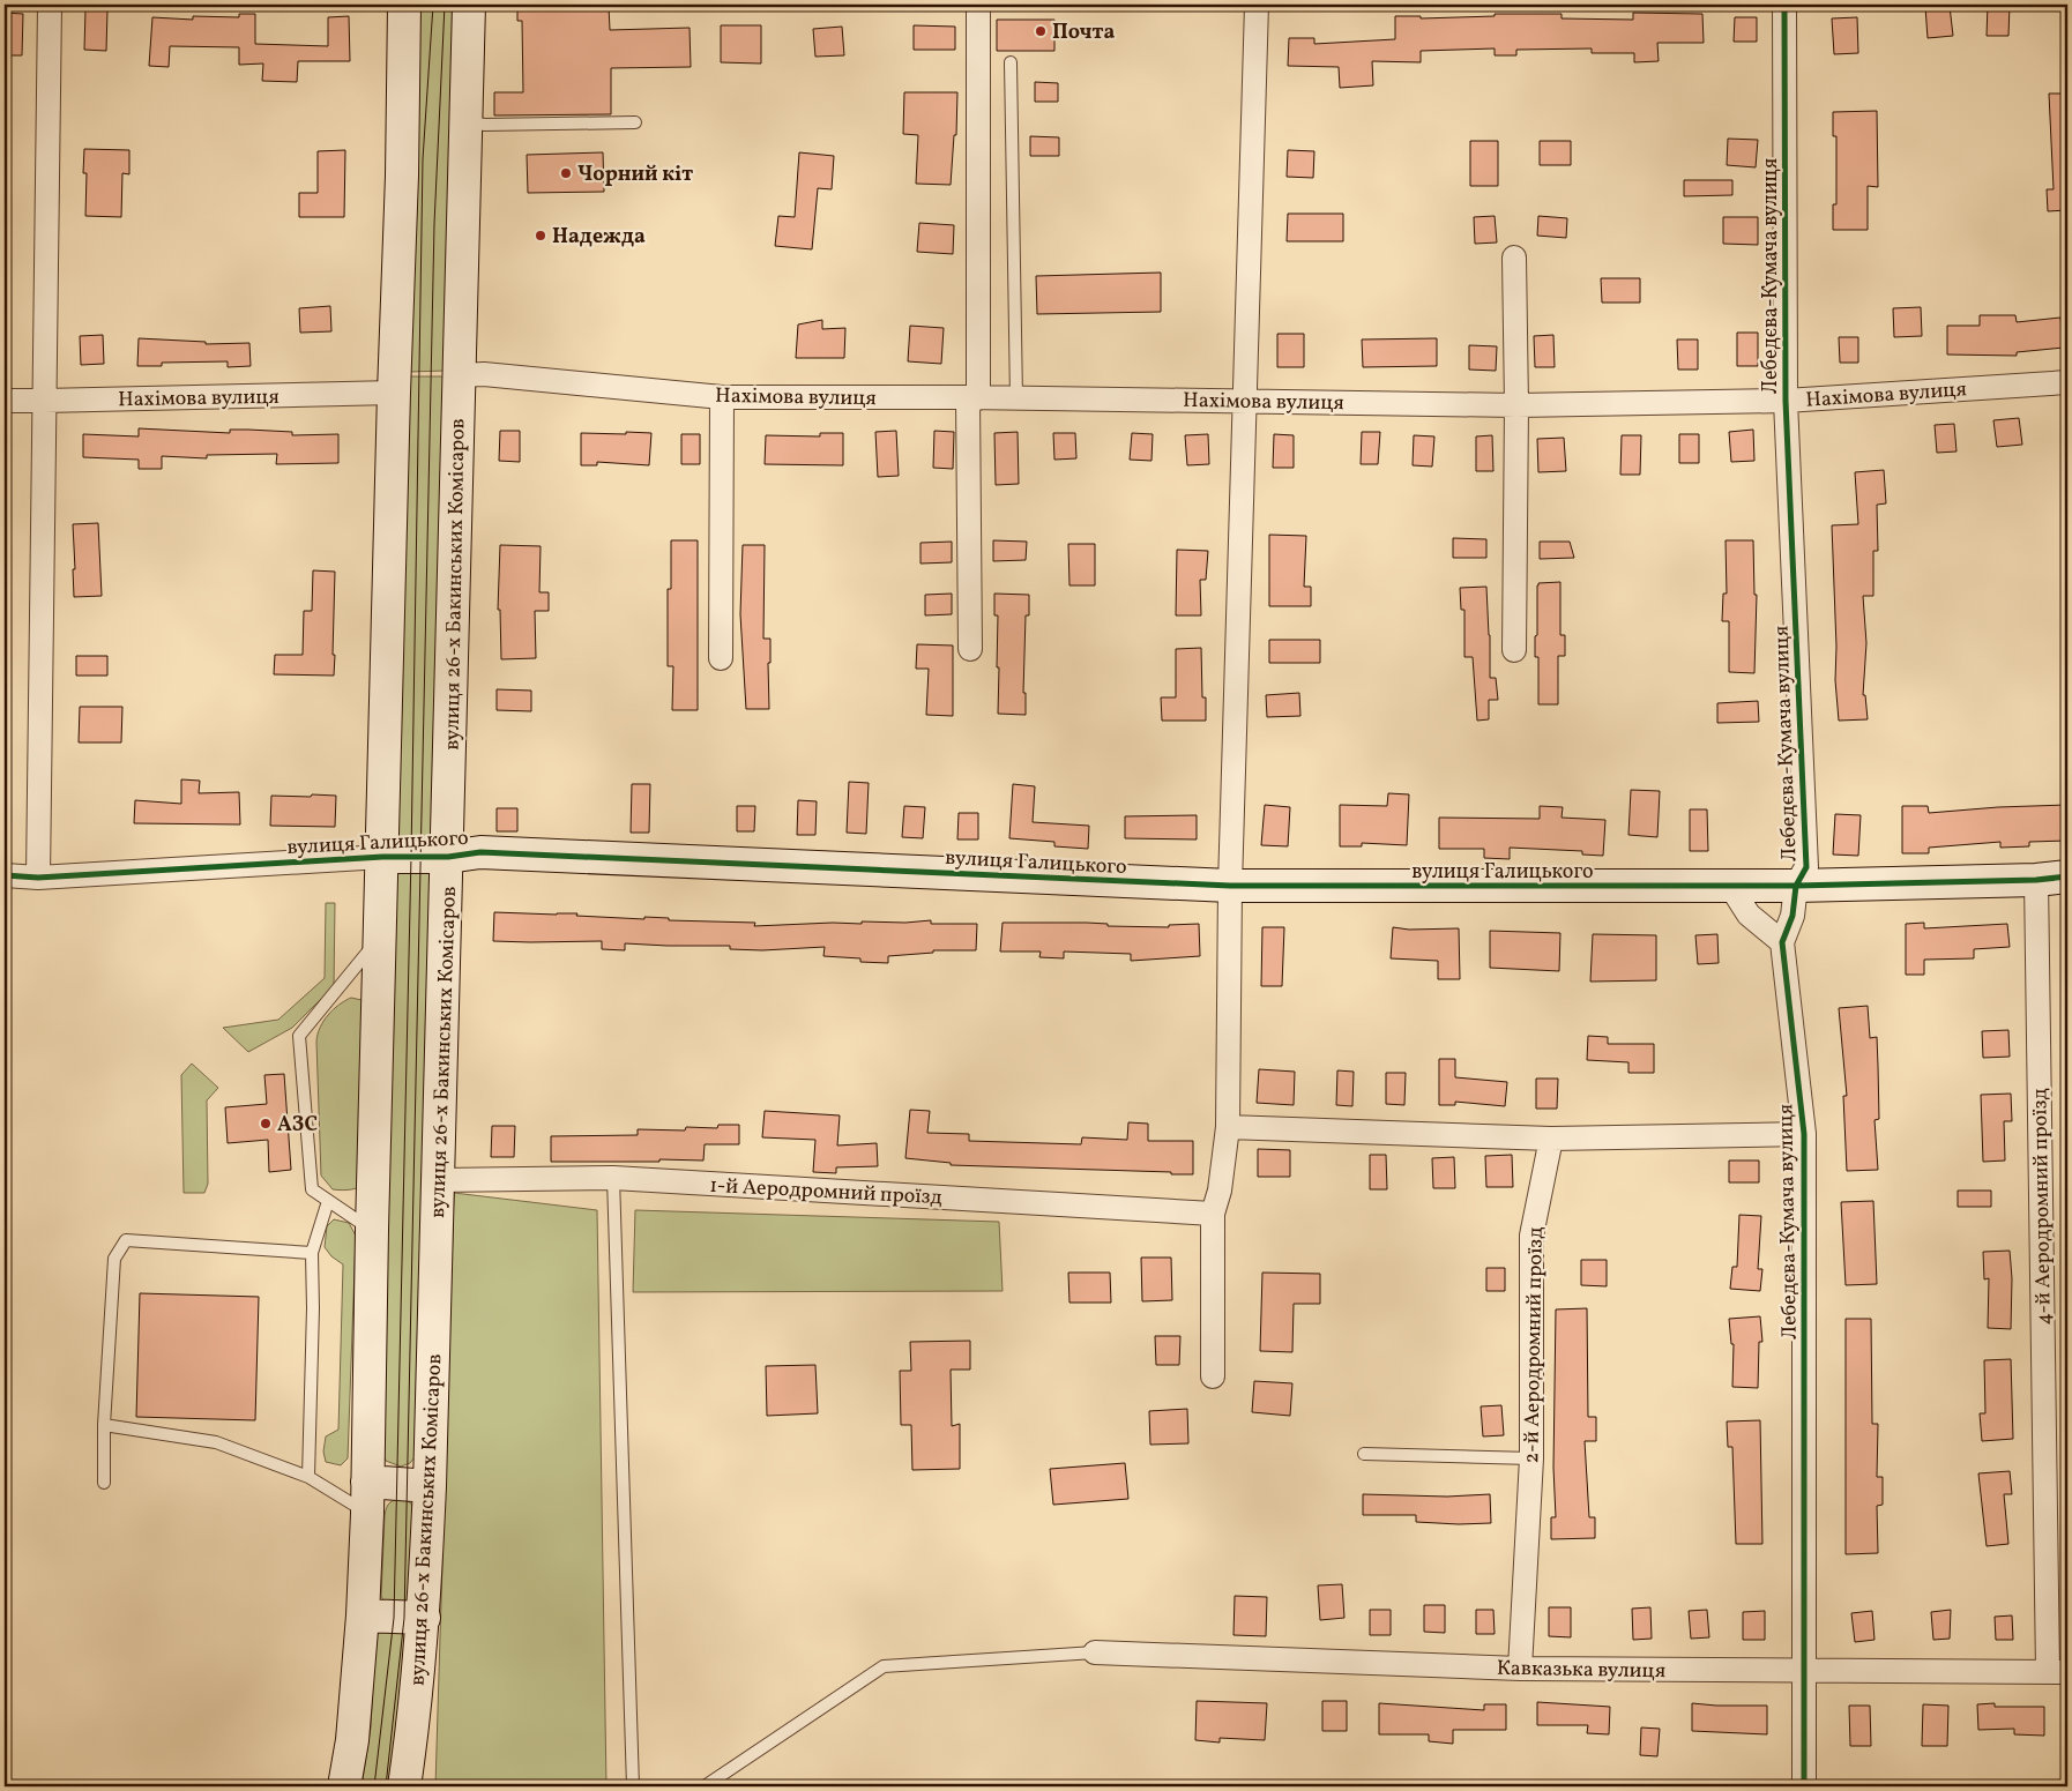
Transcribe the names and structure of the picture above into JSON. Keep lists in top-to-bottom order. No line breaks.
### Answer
{"streets":{"street":["Лебедєва-Кумача вулиця","Нахімова вулиця","вулиця 26-х Бакинських Комісаров","вулиця Галицького","1-й Аеродромний проїзд","4-й Аеродромний проїзд","2-й Аеродромний проїзд","Кавказька вулиця"]},"crossings":[["Лебедєва-Кумача вулиця","Нахімова вулиця"],["Лебедєва-Кумача вулиця","вулиця Галицького"],["Лебедєва-Кумача вулиця","Кавказька вулиця"],["Нахімова вулиця","вулиця 26-х Бакинських Комісаров"],["вулиця 26-х Бакинських Комісаров","вулиця Галицького"],["вулиця 26-х Бакинських Комісаров","1-й Аеродромний проїзд"],["вулиця Галицького","4-й Аеродромний проїзд"],["4-й Аеродромний проїзд","Кавказька вулиця"],["2-й Аеродромний проїзд","Кавказька вулиця"]],"places":["Почта","Чорний кіт","Надежда","АЗС"]}
